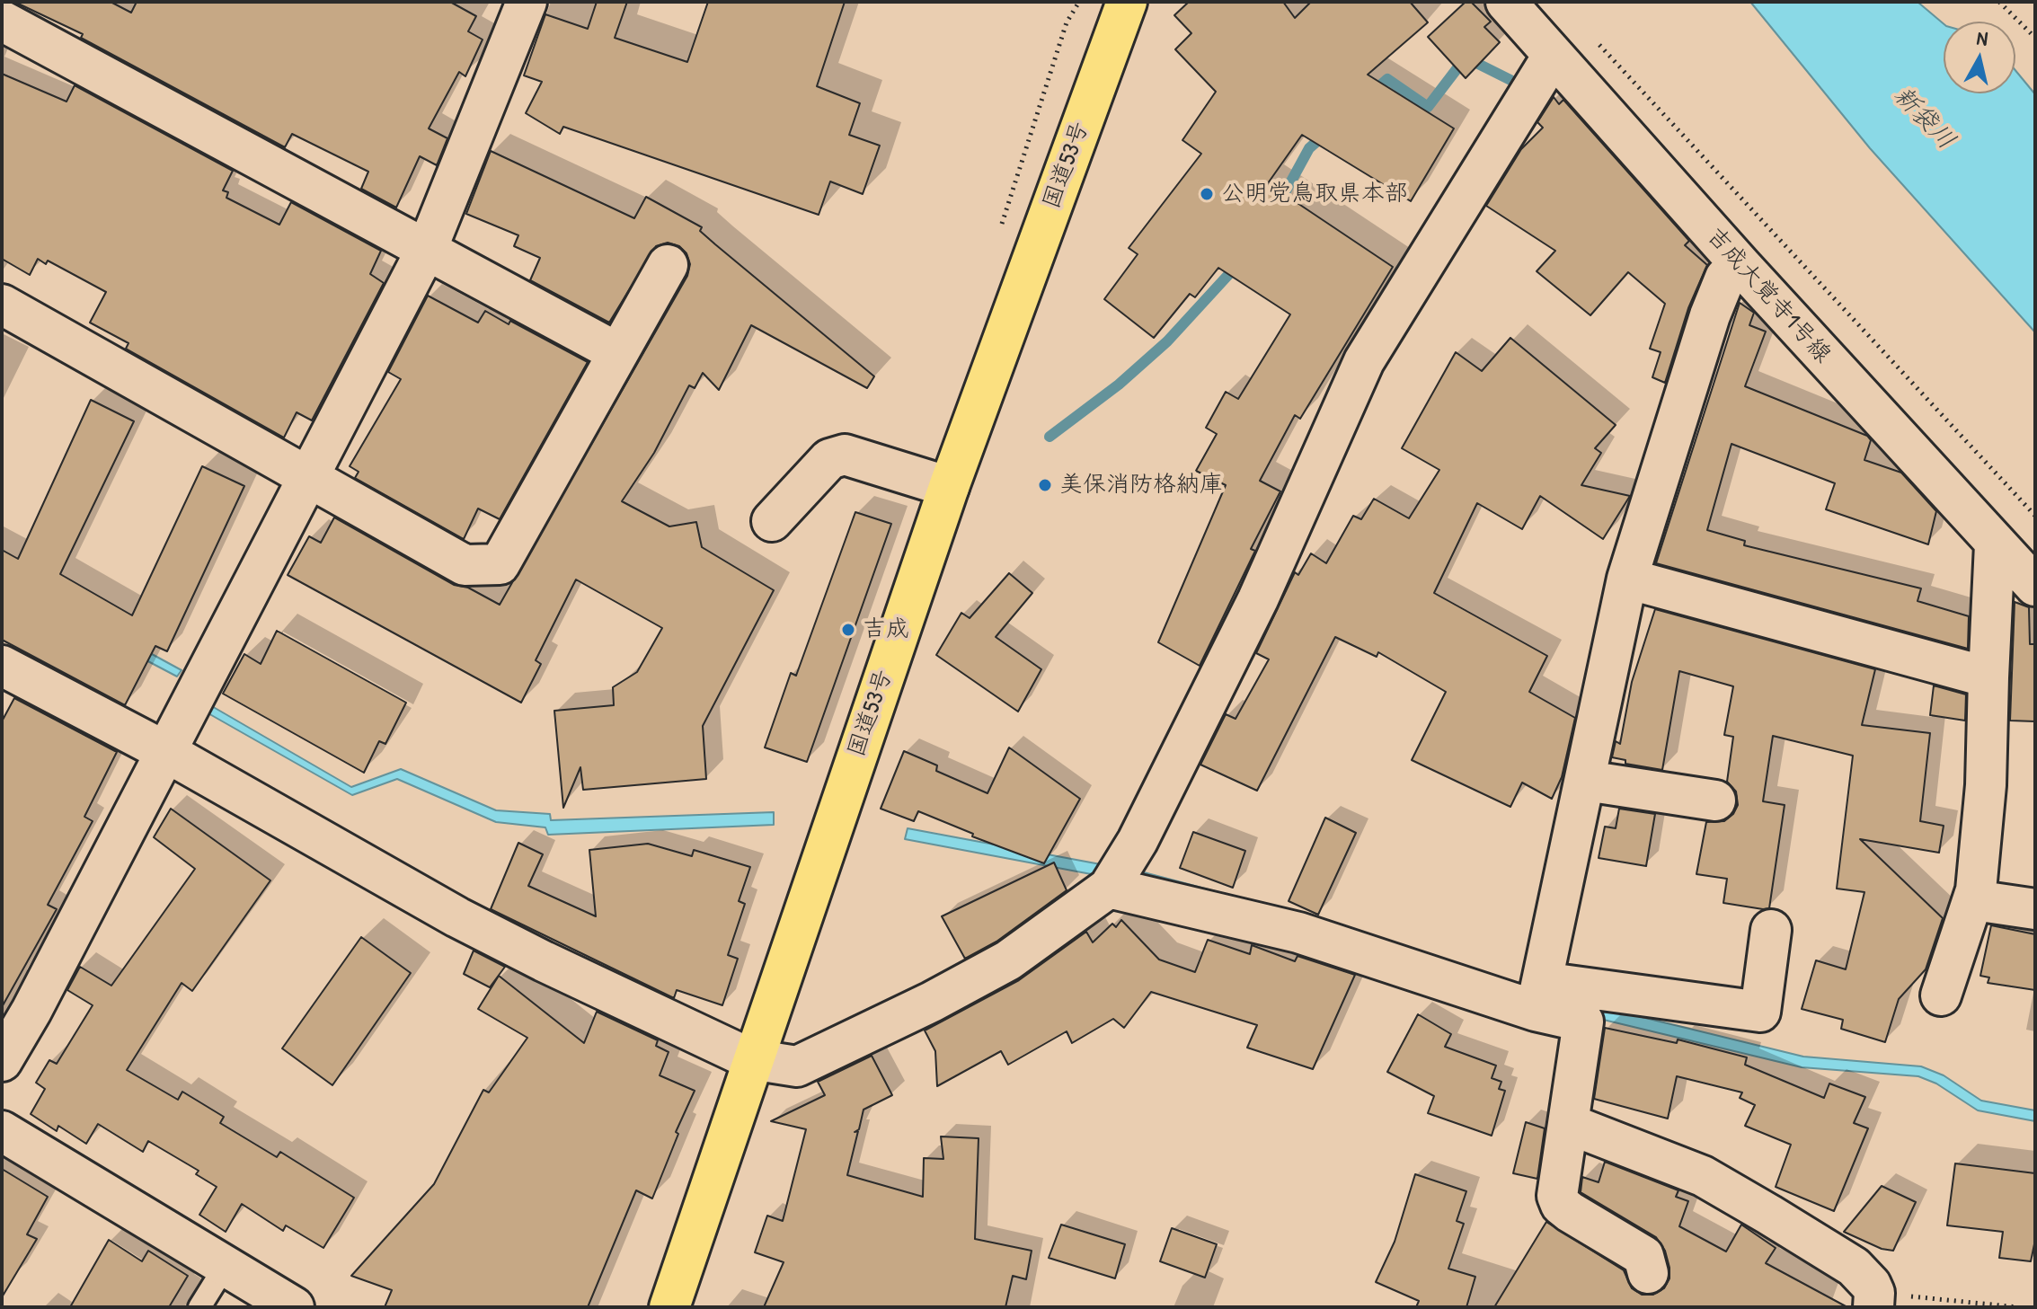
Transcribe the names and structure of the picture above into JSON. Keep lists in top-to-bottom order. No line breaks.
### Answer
{"streets":{"highway":["国道53号"],"street":["吉成大覚寺1号線"]},"water":["新袋川"],"places":["公明党鳥取県本部","美保消防格納庫","吉成"],"north":"top"}
